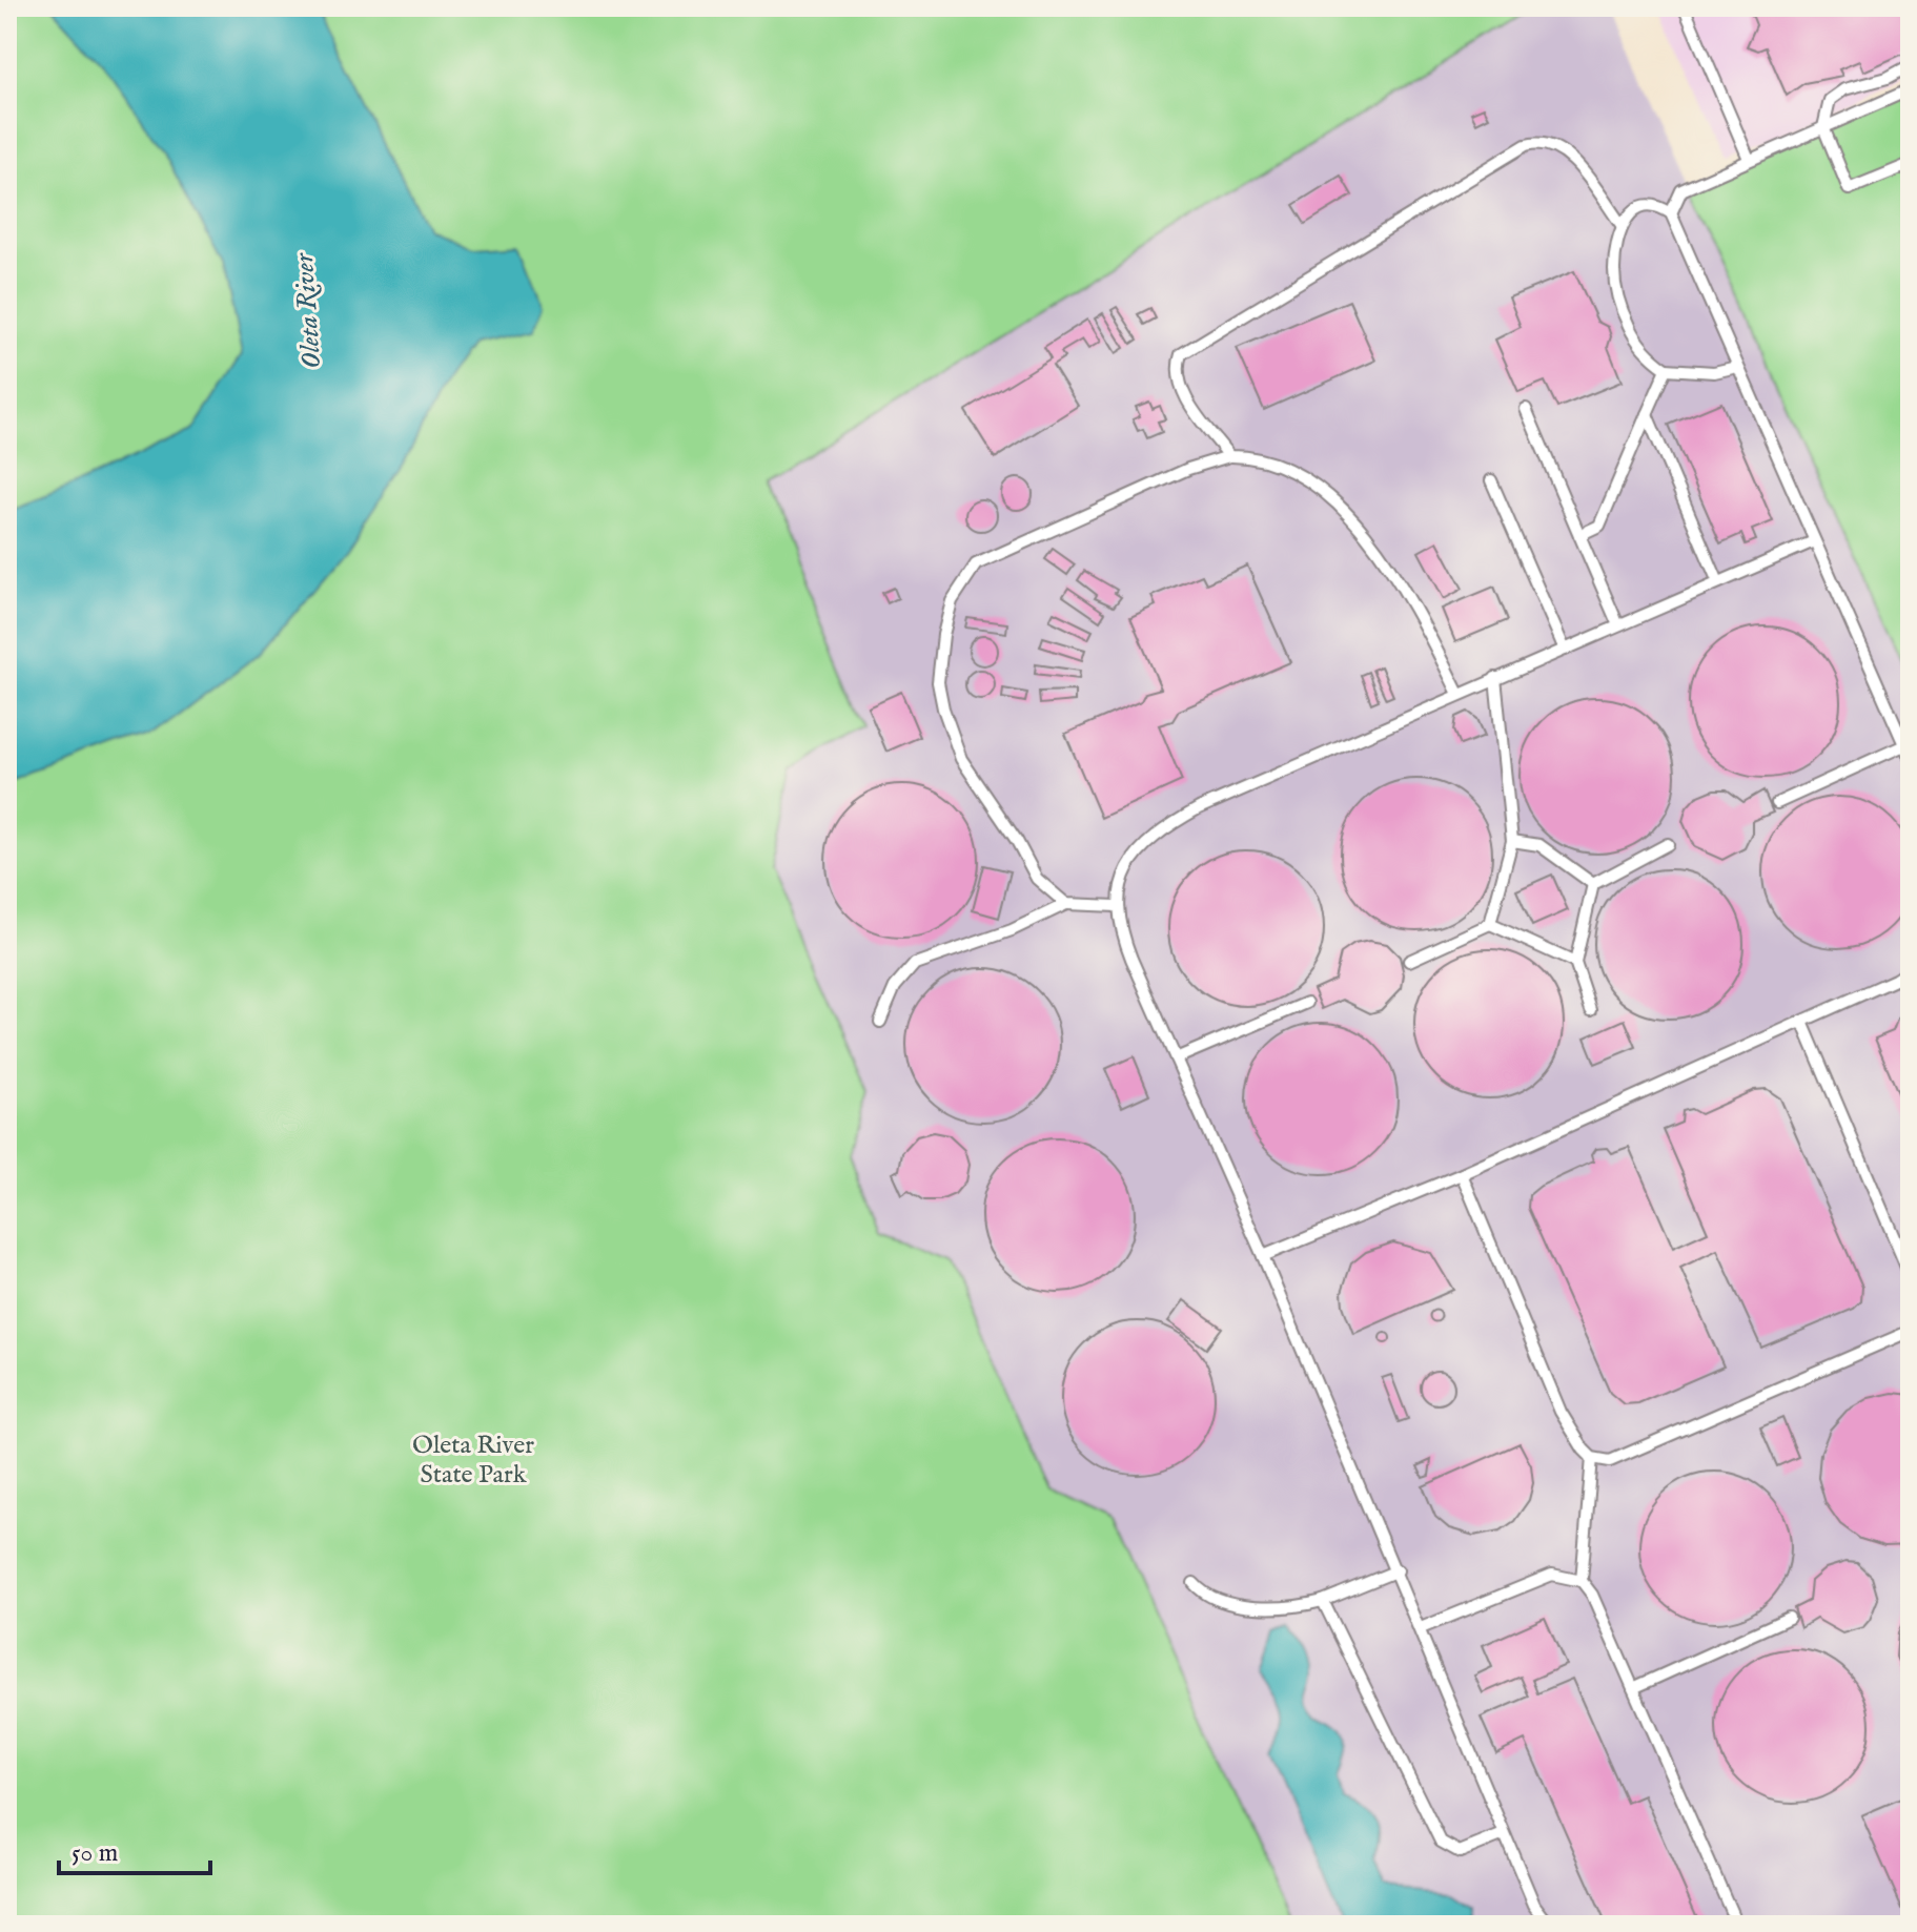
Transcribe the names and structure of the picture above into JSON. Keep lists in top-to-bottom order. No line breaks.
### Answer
{"water":["Oleta River"],"parks":["Oleta River State Park"],"scale_bar":"50 m"}
